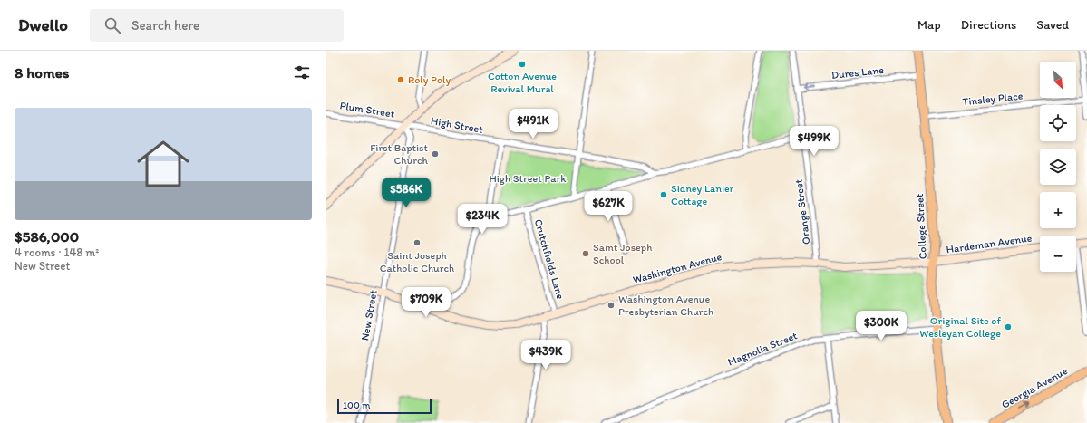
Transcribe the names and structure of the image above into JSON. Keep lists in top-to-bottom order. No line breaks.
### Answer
{"streets":{"main road":["College Street","Georgia Avenue"],"street":["Dures Lane","Tinsley Place","Plum Street","High Street","Orange Street","Hardeman Avenue","Crutchfields Lane","Washington Avenue","New Street","Magnolia Street"]},"crossings":[["Dures Lane","Orange Street"],["Dures Lane","College Street"],["Tinsley Place","College Street"],["Plum Street","High Street"],["Plum Street","New Street"],["High Street","New Street"],["Orange Street","Washington Avenue"],["College Street","Hardeman Avenue"],["College Street","Washington Avenue"],["College Street","Magnolia Street"],["Hardeman Avenue","Washington Avenue"],["Crutchfields Lane","Washington Avenue"],["Washington Avenue","New Street"]],"one_way":["Dures Lane","Georgia Avenue"],"parks":["High Street Park"],"places":["Cotton Avenue Revival Mural","Roly Poly","First Baptist Church","Sidney Lanier Cottage","Saint Joseph Catholic Church","Saint Joseph School","Washington Avenue Presbyterian Church","Original Site of Wesleyan College"],"scale_bar":"100 m","north":"bottom right","page":{"header":"Dwello","search":"Search here","nav":["Map","Directions","Saved"],"heading":"8 homes","map_buttons":["+","−"],"list":[{"name":"$586,000","note":"4 rooms · 148 m² · New Street"}],"price":["$491K","$499K","$586K","$627K","$234K","$709K","$300K","$439K"],"scale":"100 m"}}
